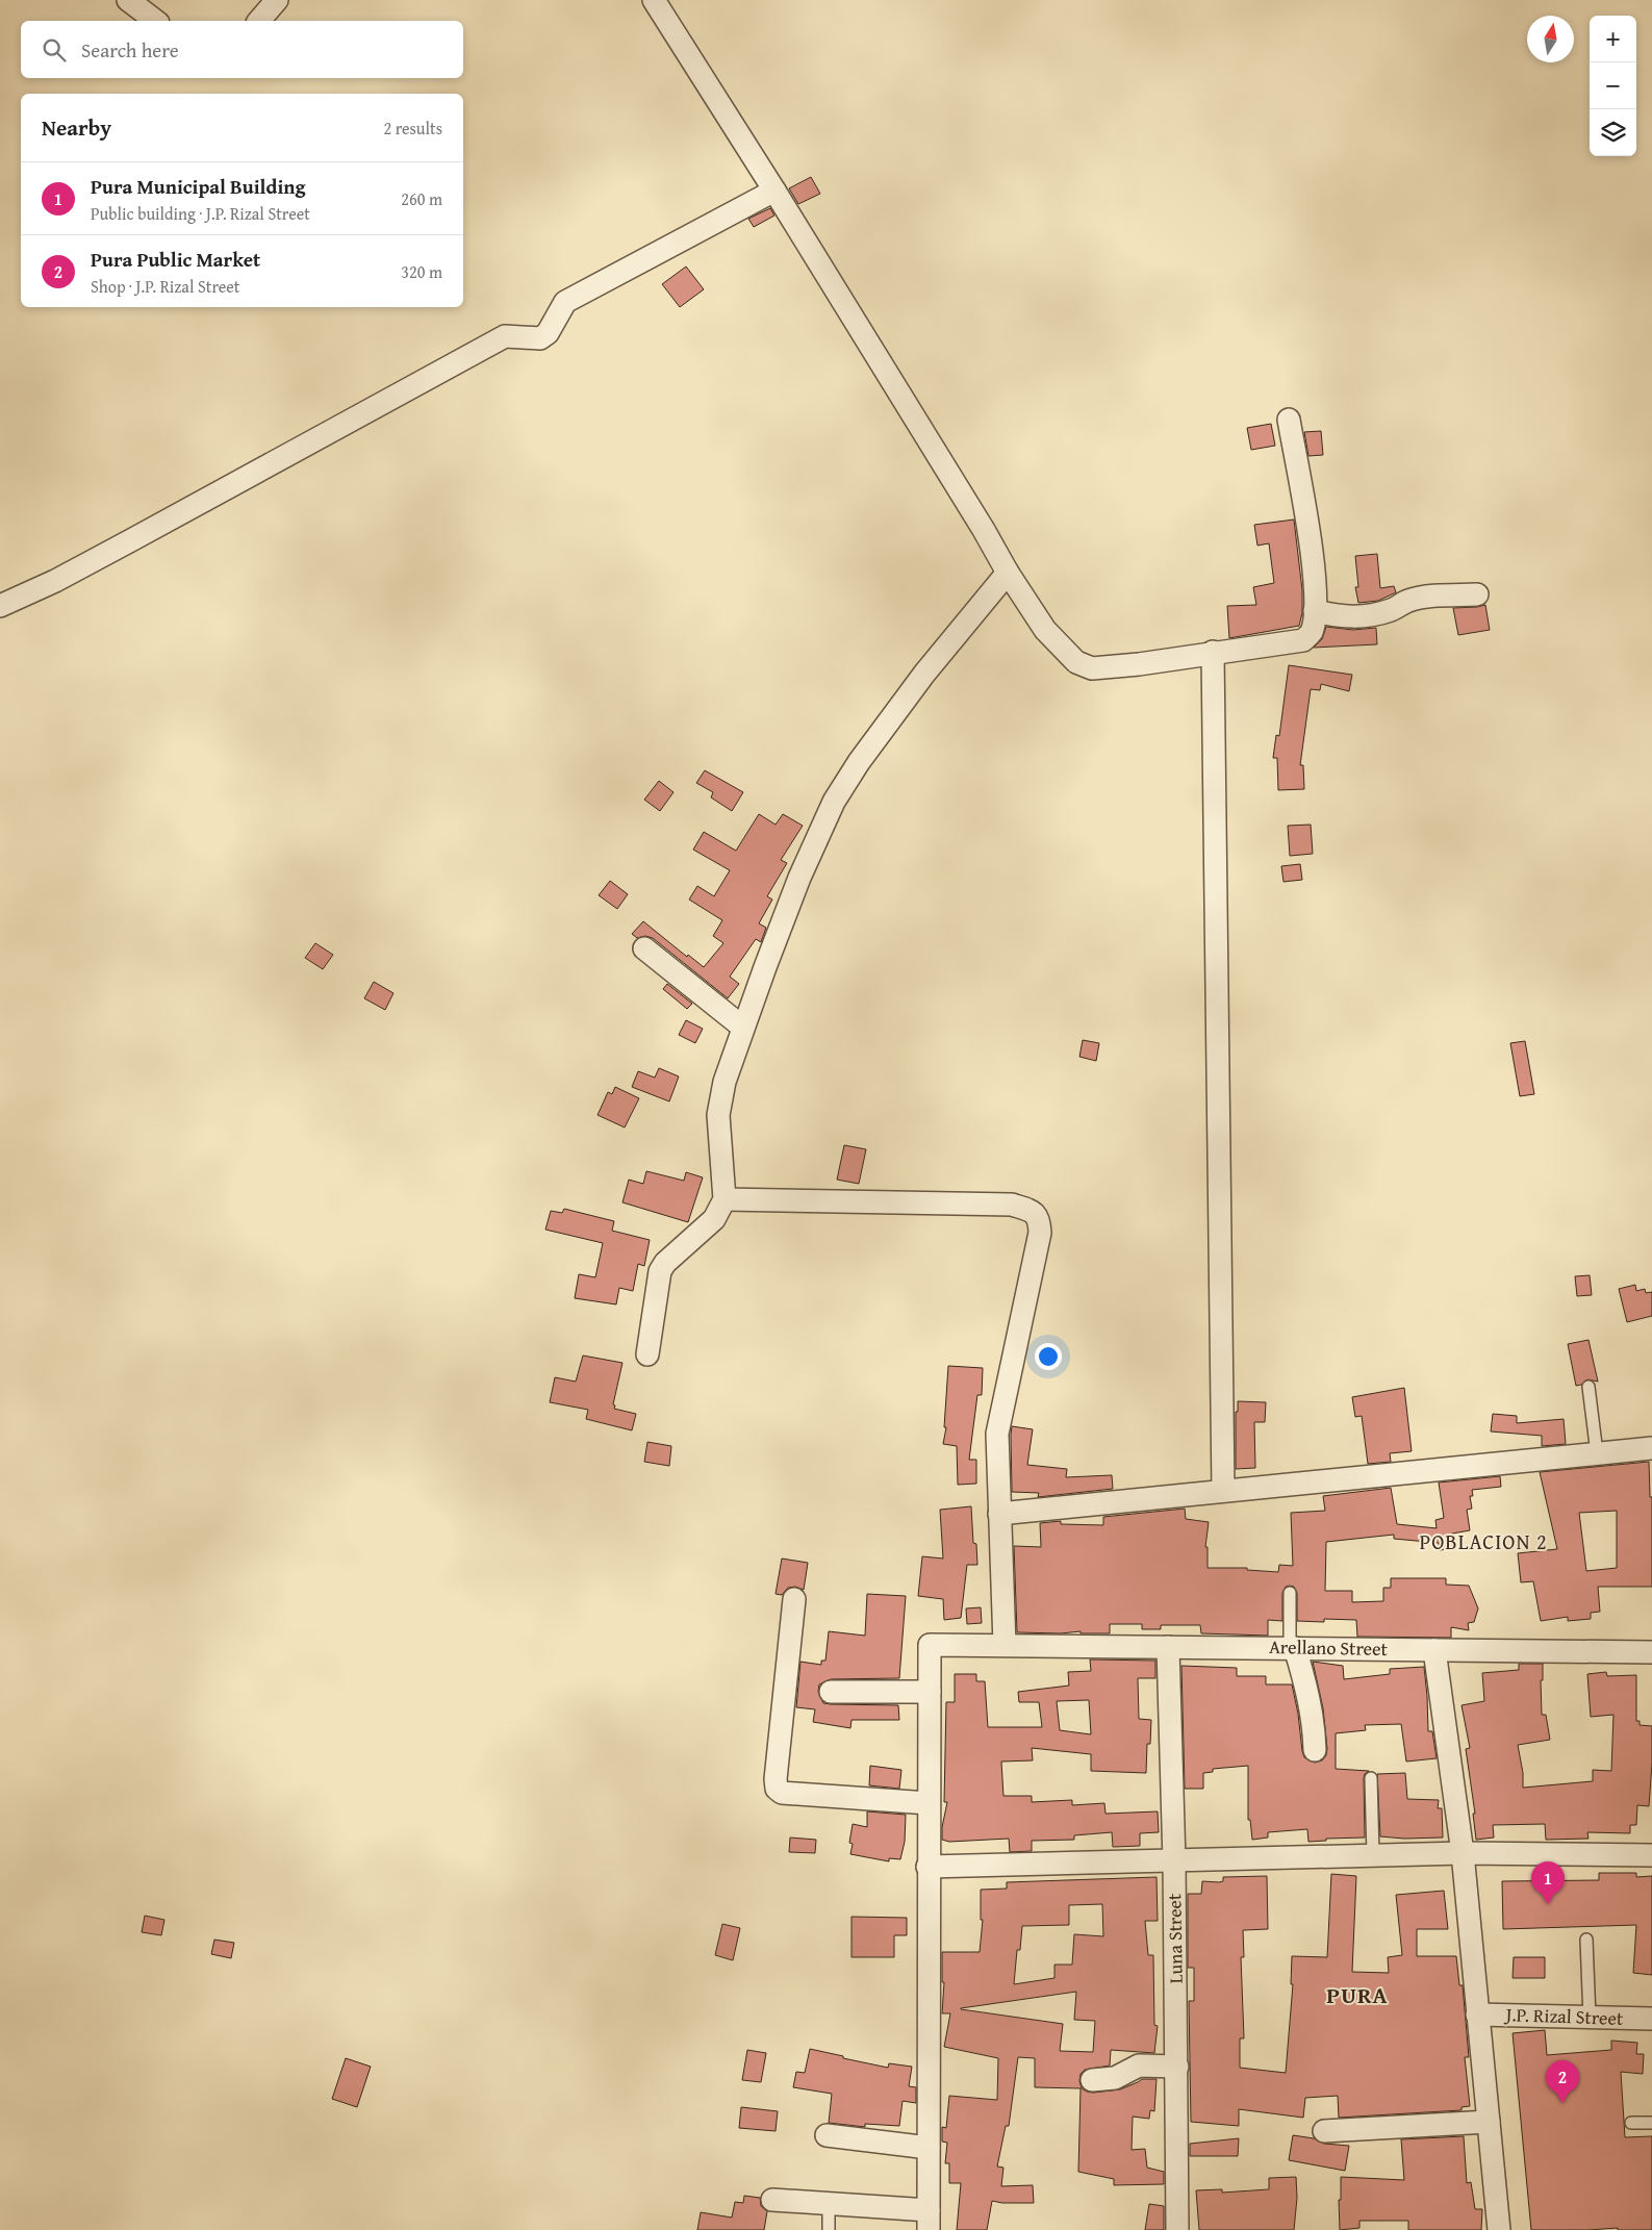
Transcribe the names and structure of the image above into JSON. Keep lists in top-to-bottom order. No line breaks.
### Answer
{"streets":{"street":["Arellano Street","Luna Street","J.P. Rizal Street"]},"crossings":[["Arellano Street","Luna Street"]],"districts":["POBLACION 2","PURA"],"north":"top","page":{"map_buttons":["+","−"],"search":"Search here","heading":["Nearby","2 results"],"list":[{"mark":"1","name":"Pura Municipal Building","note":"Public building · J.P. Rizal Street","value":"260 m"},{"mark":"2","name":"Pura Public Market","note":"Shop · J.P. Rizal Street","value":"320 m"}],"pins":["1","2"]}}
